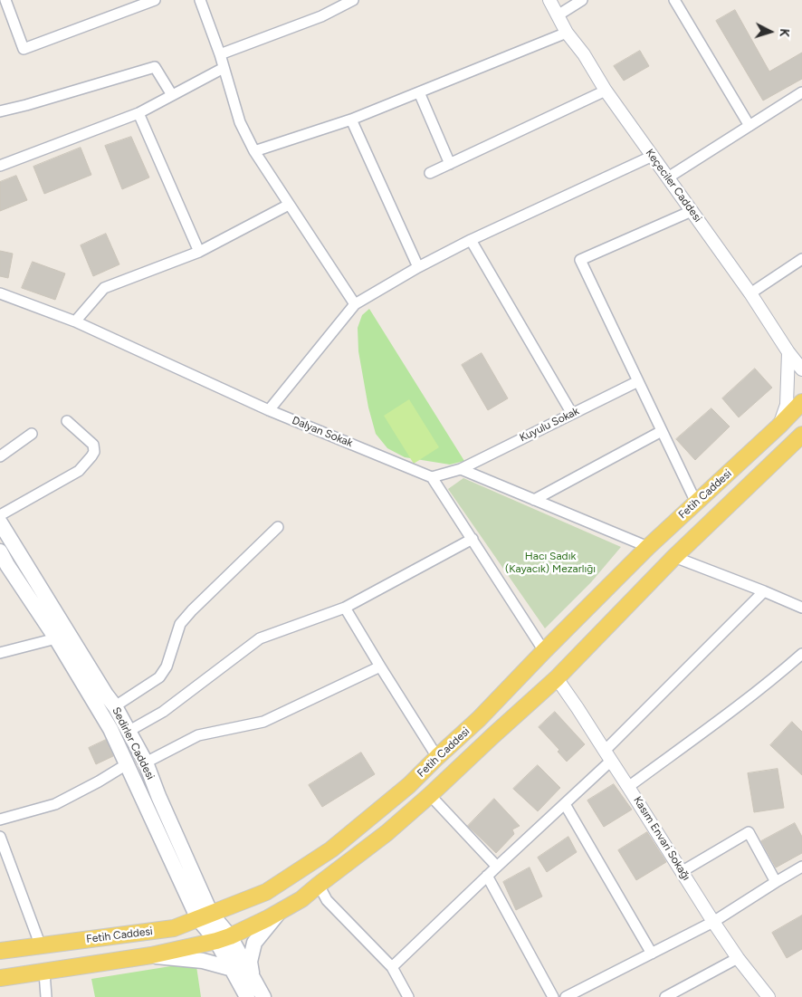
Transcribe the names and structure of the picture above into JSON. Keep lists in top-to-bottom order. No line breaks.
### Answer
{"streets":{"main road":["Fetih Caddesi","Sedirler Caddesi"],"street":["Keçeciler Caddesi","Kuyulu Sokak","Dalyan Sokak","Kasım Envari Sokağı"]},"crossings":[["Fetih Caddesi","Sedirler Caddesi"],["Fetih Caddesi","Kasım Envari Sokağı"]],"parks":["Hacı Sadık (Kayacık) Mezarlığı"],"north":"right"}
